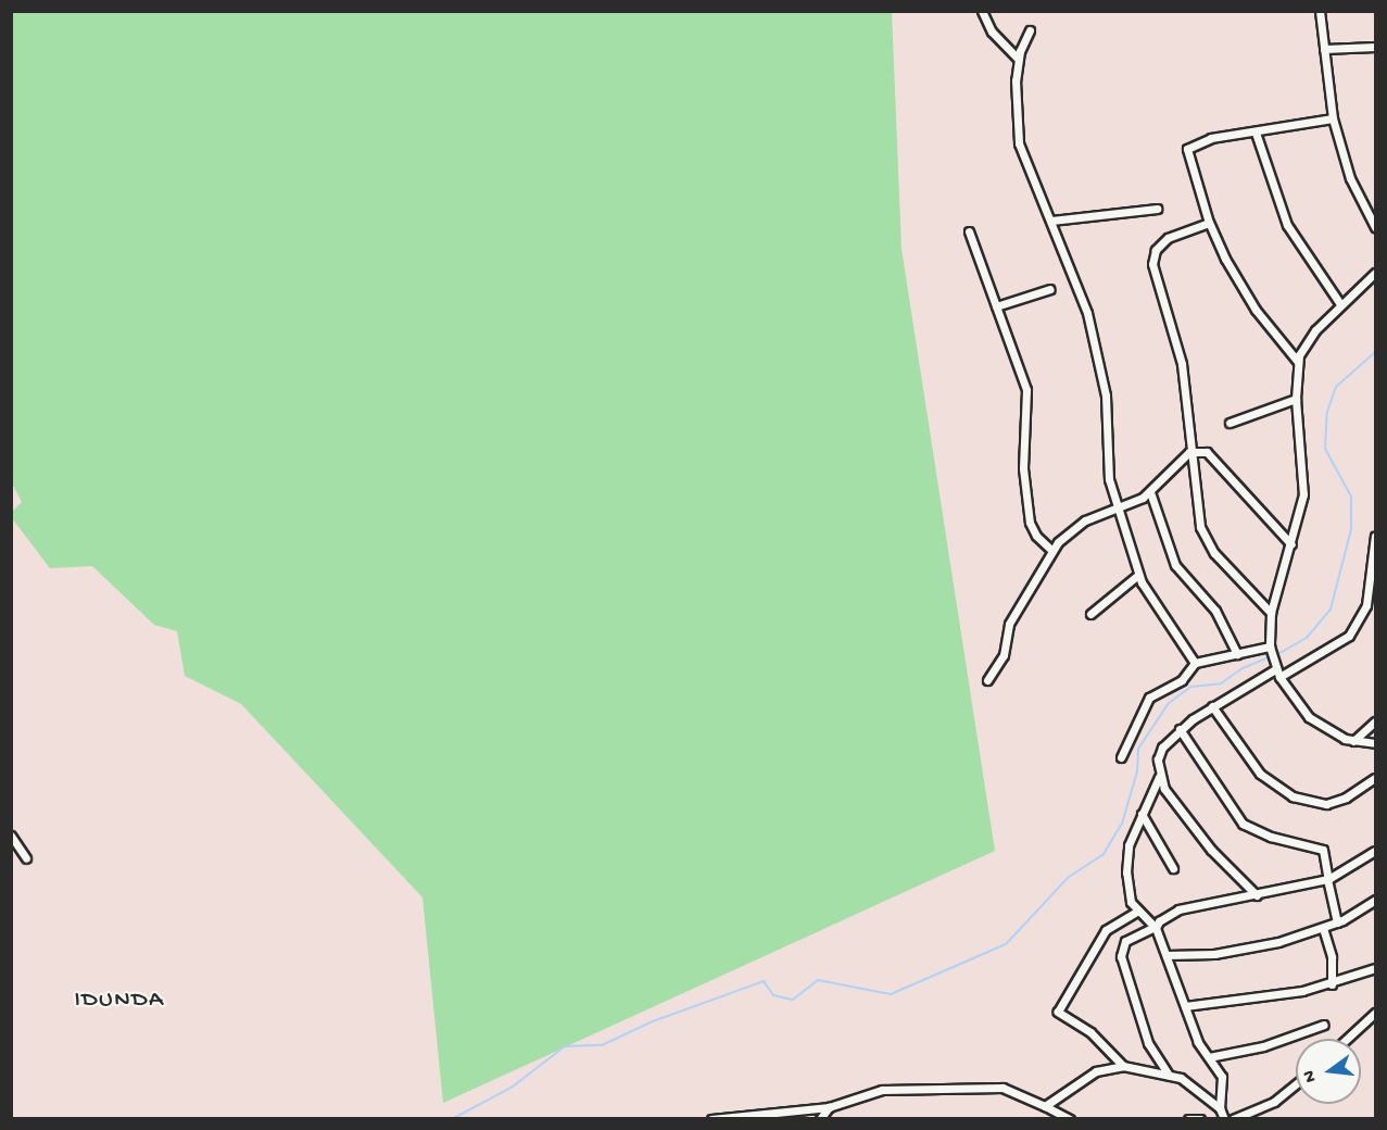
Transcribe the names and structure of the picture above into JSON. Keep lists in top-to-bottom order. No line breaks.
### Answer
{"districts":["IDUNDA"],"north":"left"}
